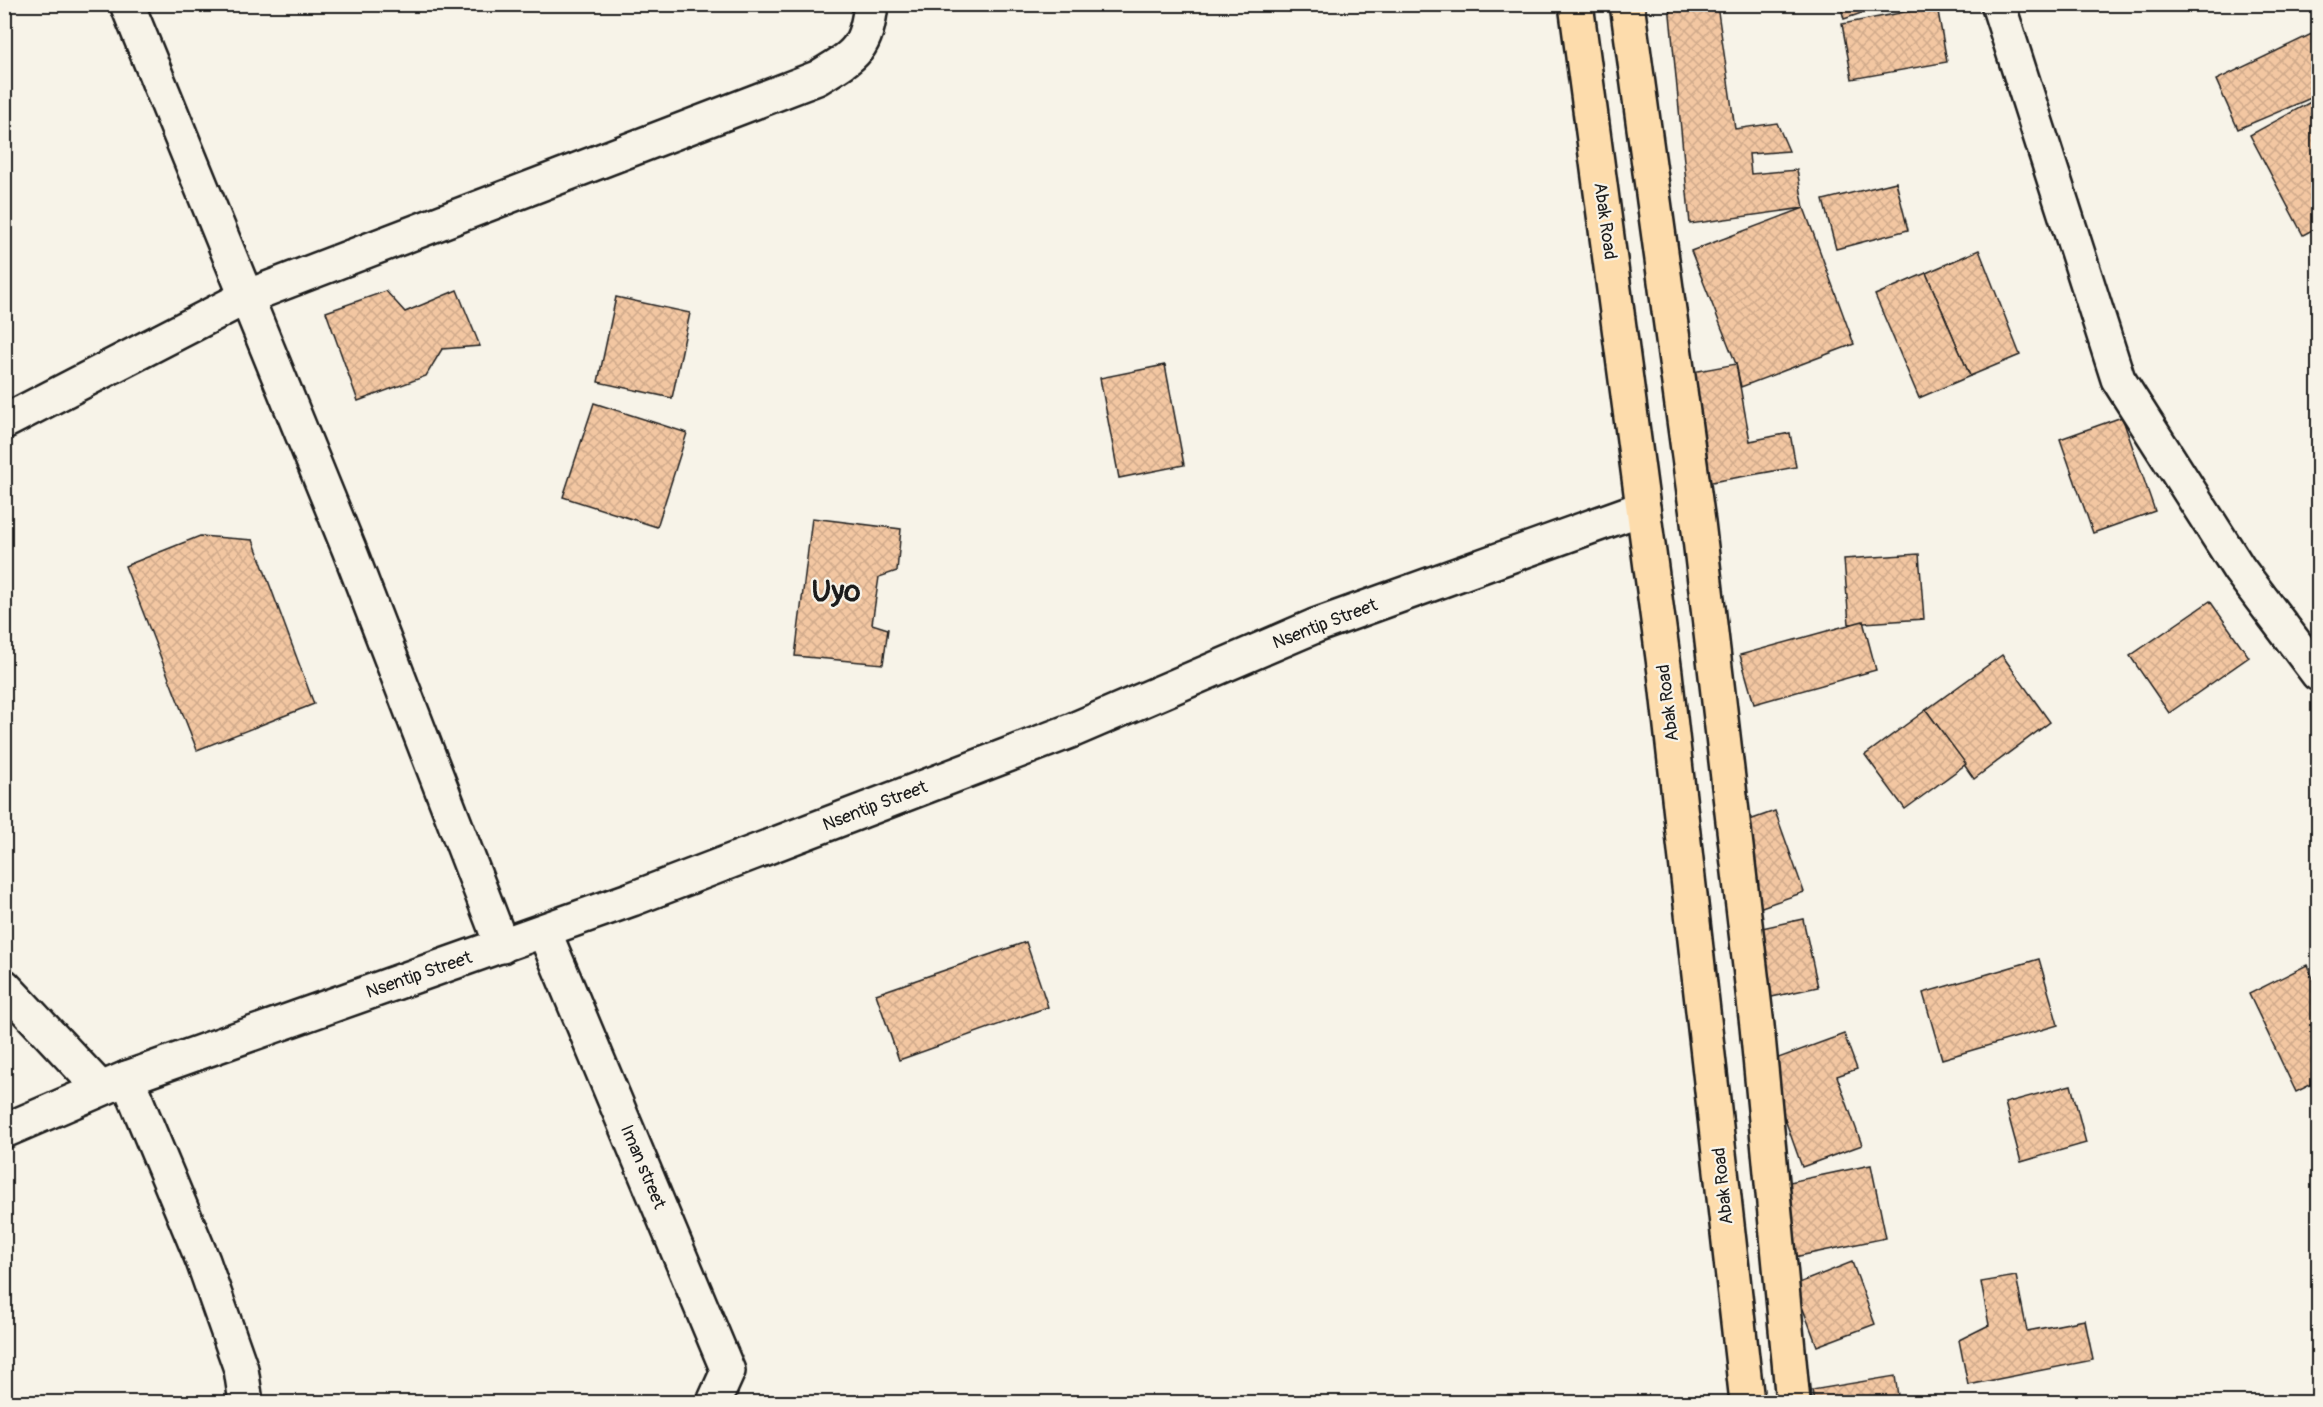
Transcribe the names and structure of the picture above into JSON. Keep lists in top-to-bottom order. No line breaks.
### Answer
{"streets":{"highway":["Abak Road"],"street":["Nsentip Street","Iman street"]},"crossings":[["Abak Road","Nsentip Street"],["Nsentip Street","Iman street"]],"districts":["Uyo"]}
